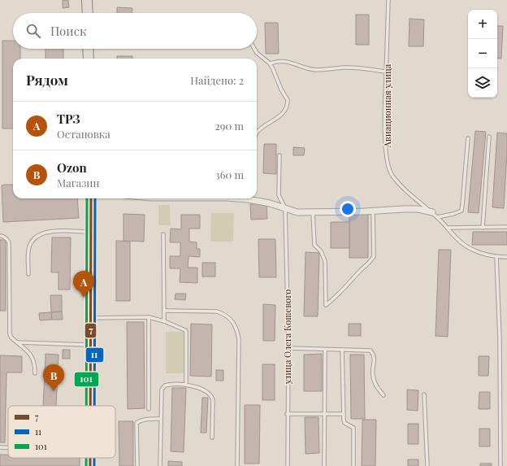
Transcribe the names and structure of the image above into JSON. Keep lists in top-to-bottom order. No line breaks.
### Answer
{"streets":{"lane":["Авиационная улица","улица Олега Кошевого"]},"lines":["transit line 7","transit line 11","transit line 101"],"legend":["7","11","101"],"page":{"map_buttons":["+","−"],"search":"Поиск","heading":["Рядом","Найдено: 2"],"list":[{"mark":"A","name":"ТРЗ","note":"Остановка","value":"290 m"},{"mark":"B","name":"Ozon","note":"Магазин","value":"360 m"}],"pins":["A","B"]}}
